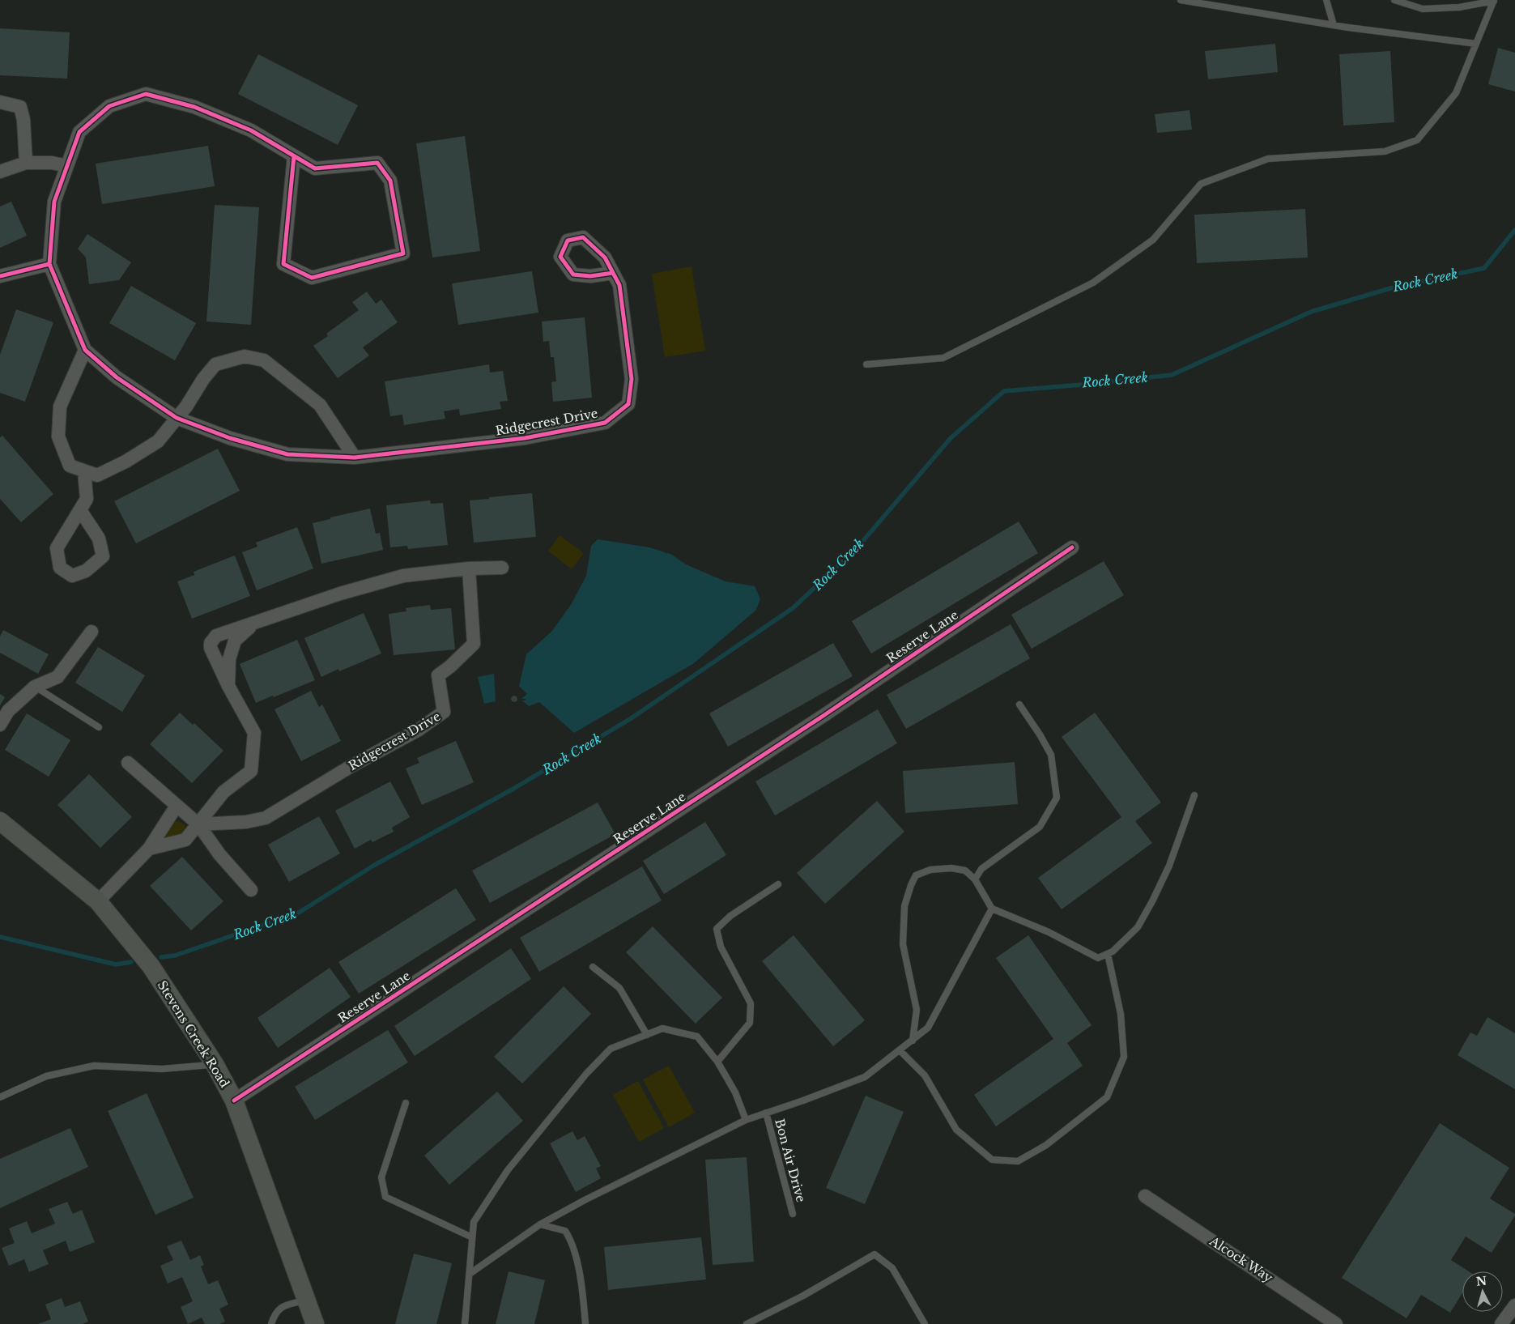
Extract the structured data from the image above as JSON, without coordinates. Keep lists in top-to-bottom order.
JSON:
{
  "streets": {
    "street": [
      "Ridgecrest Drive",
      "Reserve Lane",
      "Stevens Creek Road",
      "Alcock Way"
    ],
    "lane": ["Bon Air Drive"]
  },
  "crossings": [
    ["Reserve Lane", "Stevens Creek Road"]
  ],
  "water": ["Rock Creek"],
  "north": "top"
}
